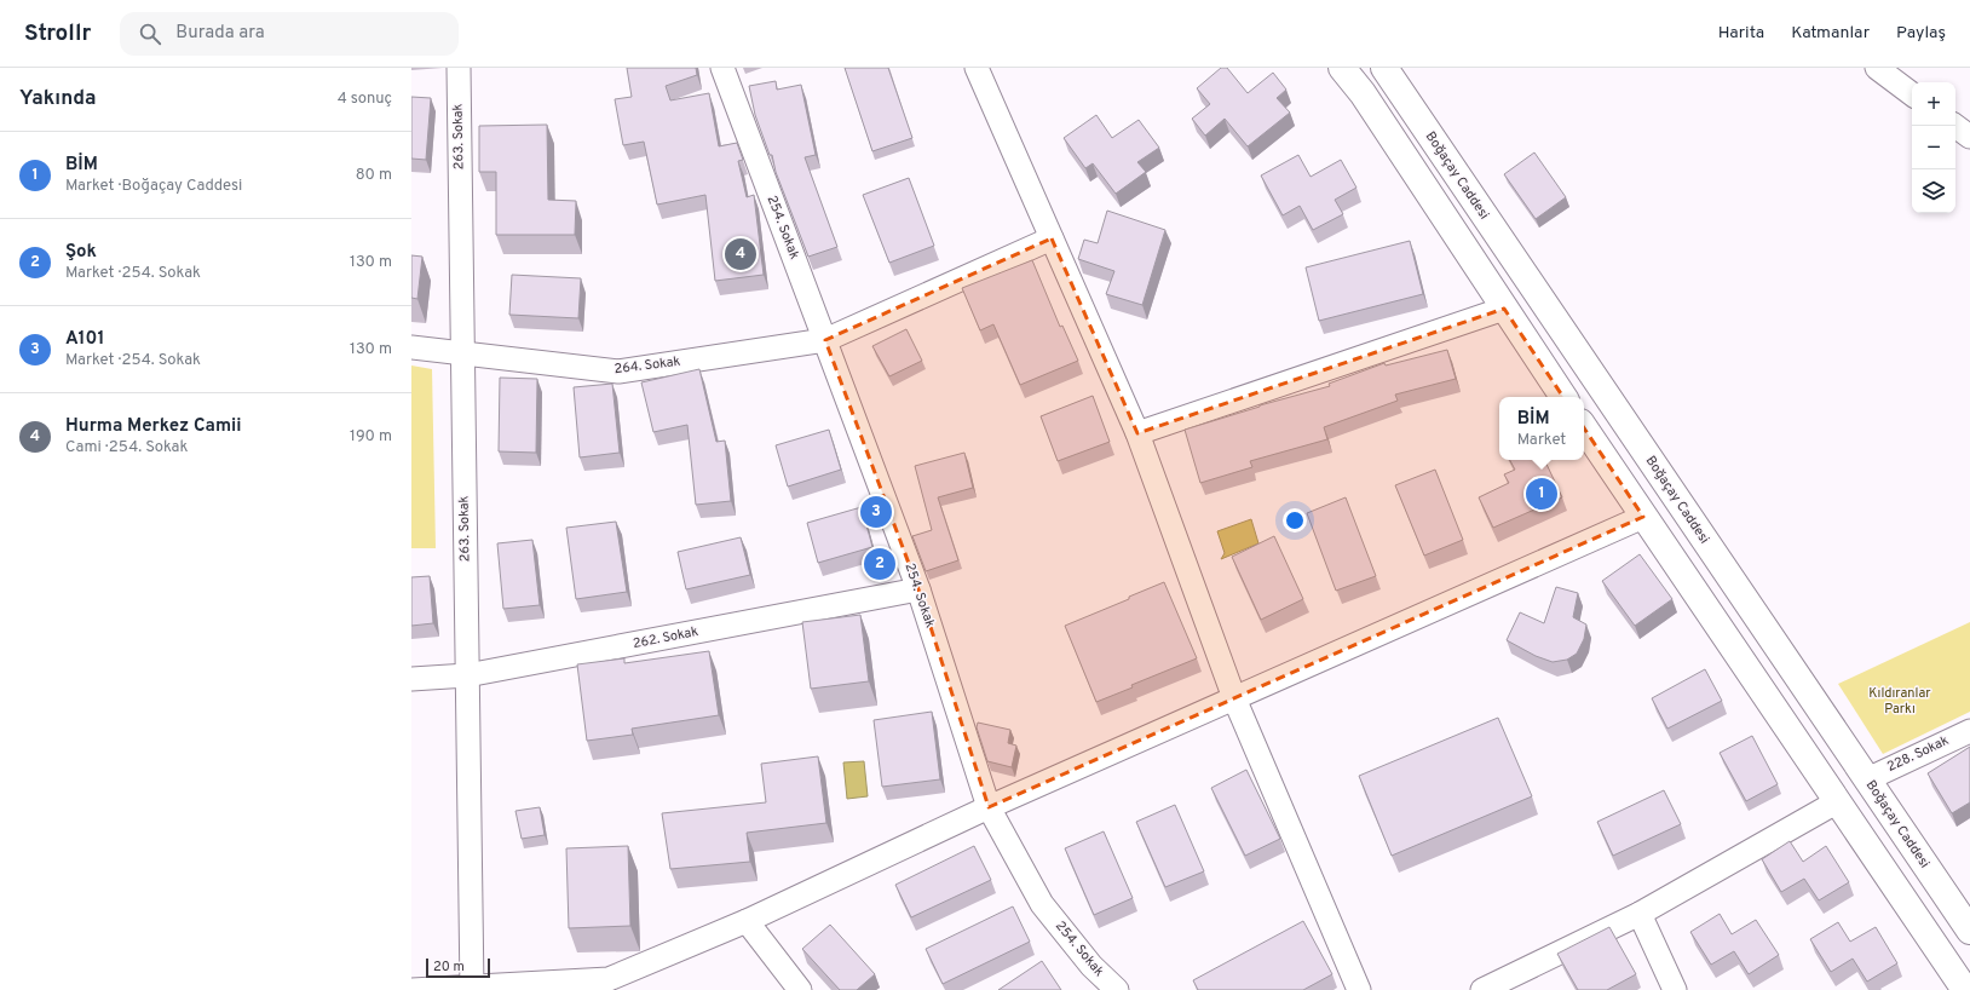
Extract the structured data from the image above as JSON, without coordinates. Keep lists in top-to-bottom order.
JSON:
{
  "streets": {
    "main road": ["Boğaçay Caddesi"],
    "street": [
      "263. Sokak",
      "254. Sokak",
      "264. Sokak",
      "262. Sokak",
      "228. Sokak"
    ]
  },
  "crossings": [
    ["263. Sokak", "264. Sokak"],
    ["263. Sokak", "262. Sokak"],
    ["Boğaçay Caddesi", "228. Sokak"],
    ["254. Sokak", "264. Sokak"],
    ["254. Sokak", "262. Sokak"]
  ],
  "parks": ["Kıldıranlar Parkı"],
  "scale_bar": "20 m",
  "page": {
    "header": "Strollr",
    "search": "Burada ara",
    "nav": ["Harita", "Katmanlar", "Paylaş"],
    "heading": ["Yakında", "4 sonuç"],
    "map_buttons": ["+", "−"],
    "list": [
      {
        "mark": "1",
        "name": "BİM",
        "note": "Market · Boğaçay Caddesi",
        "value": "80 m"
      },
      {
        "mark": "2",
        "name": "Şok",
        "note": "Market · 254. Sokak",
        "value": "130 m"
      },
      {
        "mark": "3",
        "name": "A101",
        "note": "Market · 254. Sokak",
        "value": "130 m"
      },
      {
        "mark": "4",
        "name": "Hurma Merkez Camii",
        "note": "Cami · 254. Sokak",
        "value": "190 m"
      }
    ],
    "pins": [
      "4",
      "1",
      "3",
      "2"
    ],
    "popup": ["BİM", "Market"],
    "scale": "20 m"
  }
}
